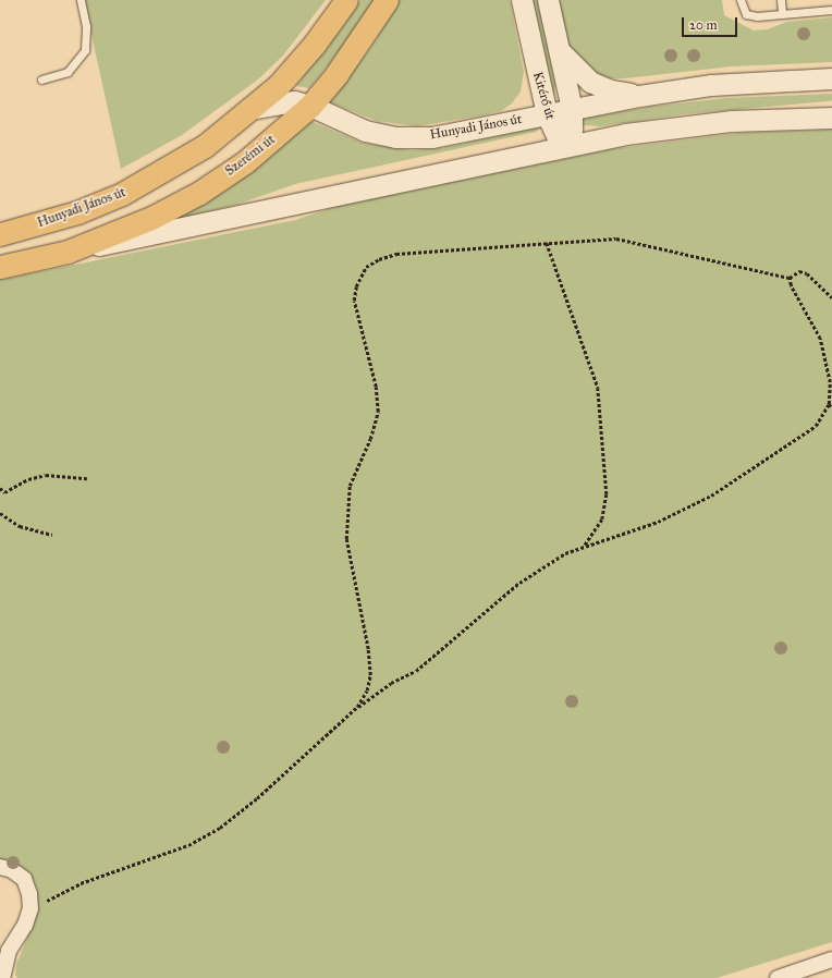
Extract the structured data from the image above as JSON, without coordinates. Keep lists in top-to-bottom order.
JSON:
{
  "streets": {
    "main road": ["Kitérő út", "Hunyadi János út", "Szerémi út"]
  },
  "crossings": [
    ["Kitérő út", "Hunyadi János út"],
    ["Hunyadi János út", "Szerémi út"]
  ],
  "scale_bar": "20 m"
}
